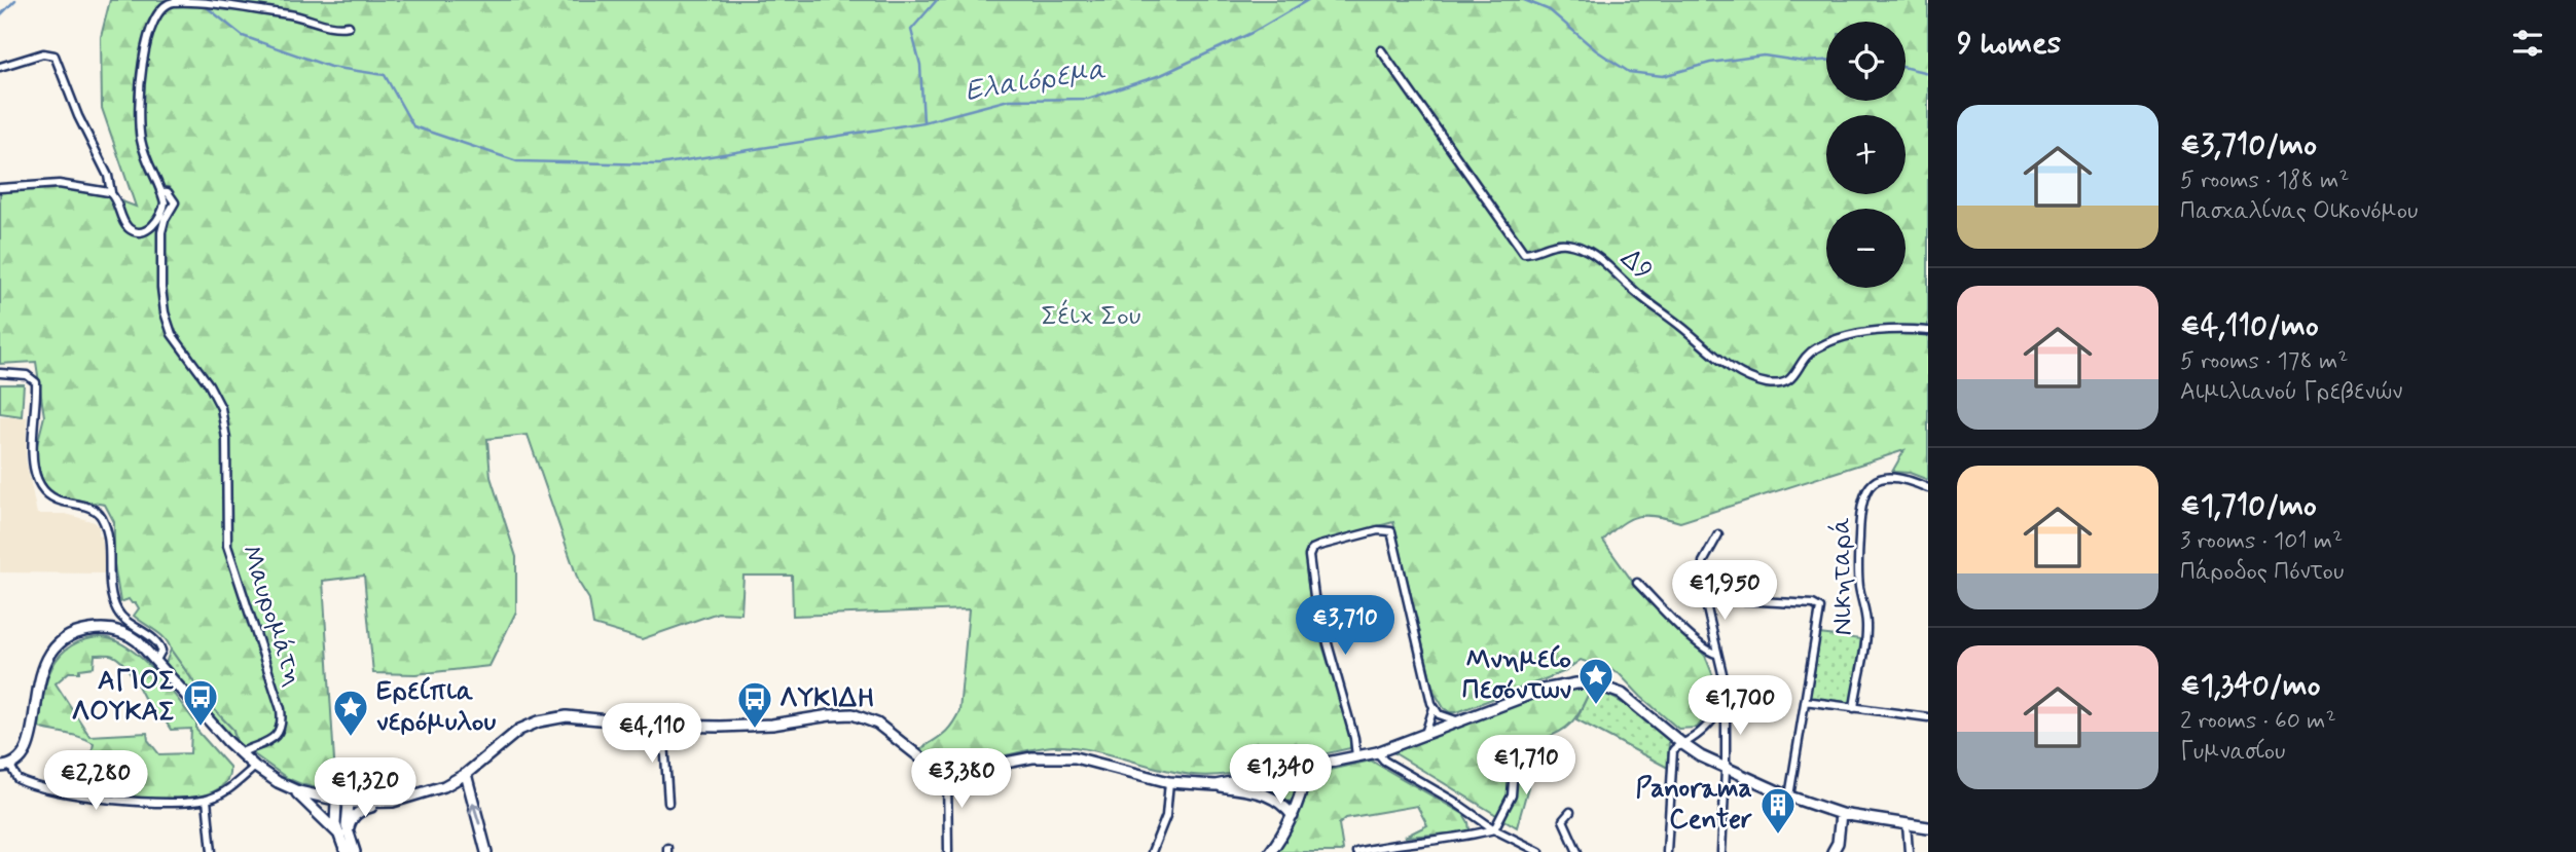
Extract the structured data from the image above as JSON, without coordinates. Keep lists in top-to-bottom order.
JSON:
{
  "streets": {
    "street": ["Δ9", "Νικηταρά", "Μαυρομάτη"]
  },
  "water": ["Ελαιόρεμα"],
  "parks": ["Σέιχ Σου"],
  "places": {
    "place": ["Μνημείο Πεσόντων", "Ερείπια νερόμυλου"],
    "bus stop": ["ΑΓΙΟΣ ΛΟΥΚΑΣ", "ΛΥΚΙΔΗ"],
    "building": ["Panorama Center"]
  },
  "page": {
    "heading": "9 homes",
    "map_buttons": ["+", "−"],
    "list": [
      {
        "name": "€3,710/mo",
        "note": "5 rooms · 188 m² · Πασχαλίνας Οικονόμου"
      },
      {
        "name": "€4,110/mo",
        "note": "5 rooms · 178 m² · Αιμιλιανού Γρεβενών"
      },
      {
        "name": "€1,710/mo",
        "note": "3 rooms · 101 m² · Πάροδος Πόντου"
      },
      {
        "name": "€1,340/mo",
        "note": "2 rooms · 60 m² · Γυμνασίου"
      }
    ],
    "price": [
      "€1,950",
      "€3,710",
      "€1,700",
      "€4,110",
      "€1,710",
      "€1,340",
      "€3,380",
      "€2,280",
      "€1,320"
    ]
  }
}
